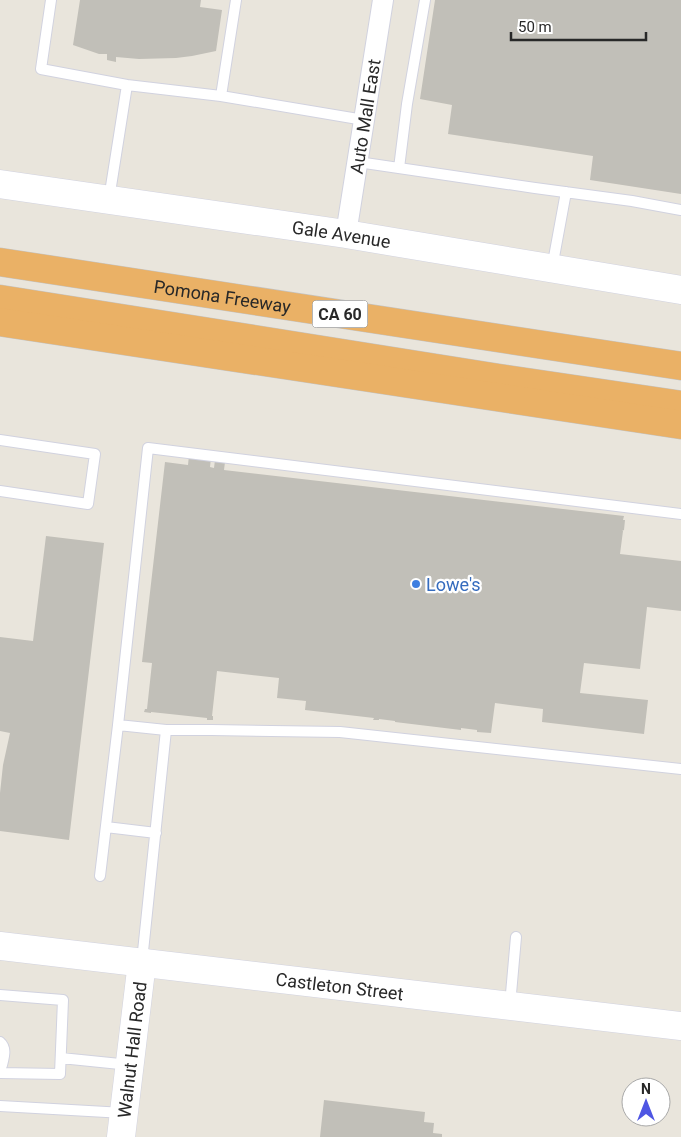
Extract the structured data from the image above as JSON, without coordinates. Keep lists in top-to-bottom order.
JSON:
{
  "streets": {
    "highway": ["Pomona Freeway", "CA 60"],
    "street": [
      "Auto Mall East",
      "Gale Avenue",
      "Castleton Street",
      "Walnut Hall Road"
    ]
  },
  "crossings": [
    ["Auto Mall East", "Gale Avenue"],
    ["Castleton Street", "Walnut Hall Road"]
  ],
  "places": ["Lowe's"],
  "scale_bar": "50 m",
  "north": "top"
}
